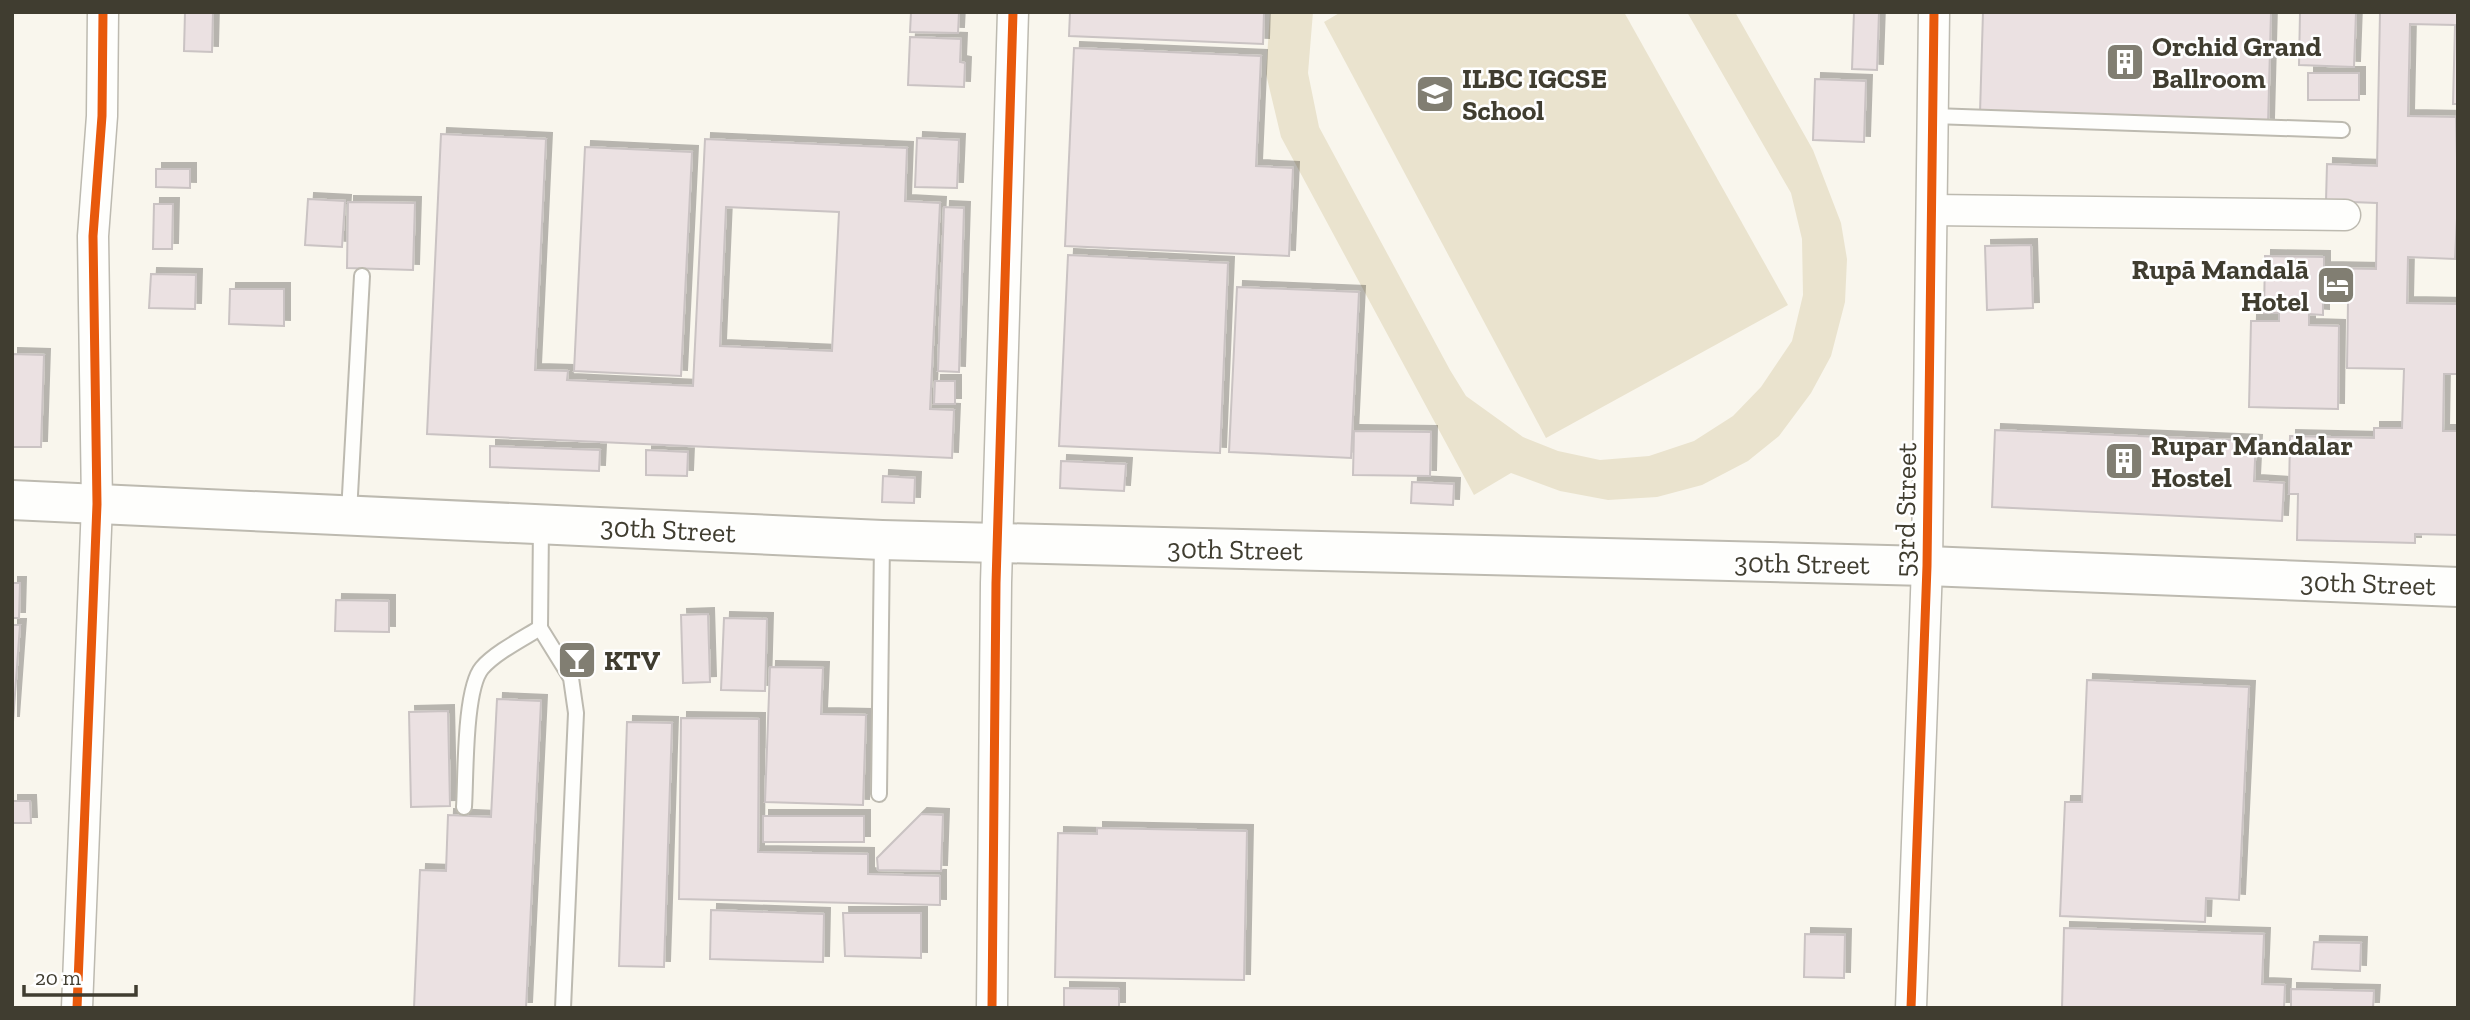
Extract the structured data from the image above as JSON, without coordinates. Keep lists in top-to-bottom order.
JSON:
{
  "streets": {
    "main road": ["30th Street"],
    "street": ["53rd Street"]
  },
  "crossings": [
    ["53rd Street", "30th Street"]
  ],
  "places": {
    "building": ["Orchid Grand Ballroom", "Rupar Mandalar Hostel"],
    "school or university": ["ILBC IGCSE School"],
    "hotel": ["Rupā Mandalā Hotel"],
    "bar": ["KTV"]
  },
  "scale_bar": "20 m"
}
